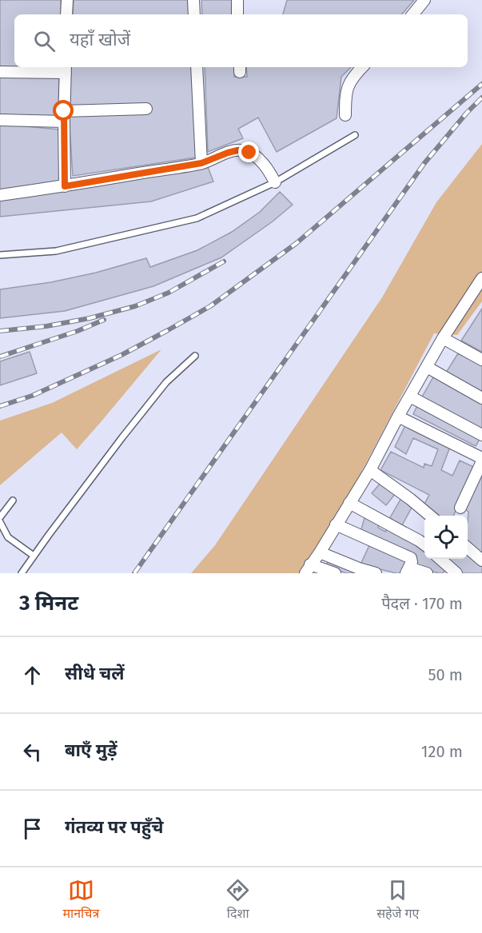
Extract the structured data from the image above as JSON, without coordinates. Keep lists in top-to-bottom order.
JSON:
{
  "page": {
    "search": "यहाँ खोजें",
    "heading": ["3 मिनट", "पैदल · 170 m"],
    "list": [
      ["सीधे चलें", "50 m"],
      ["बाएँ मुड़ें", "120 m"],
      "गंतव्य पर पहुँचे"
    ],
    "nav": ["मानचित्र", "दिशा", "सहेजे गए"]
  }
}
